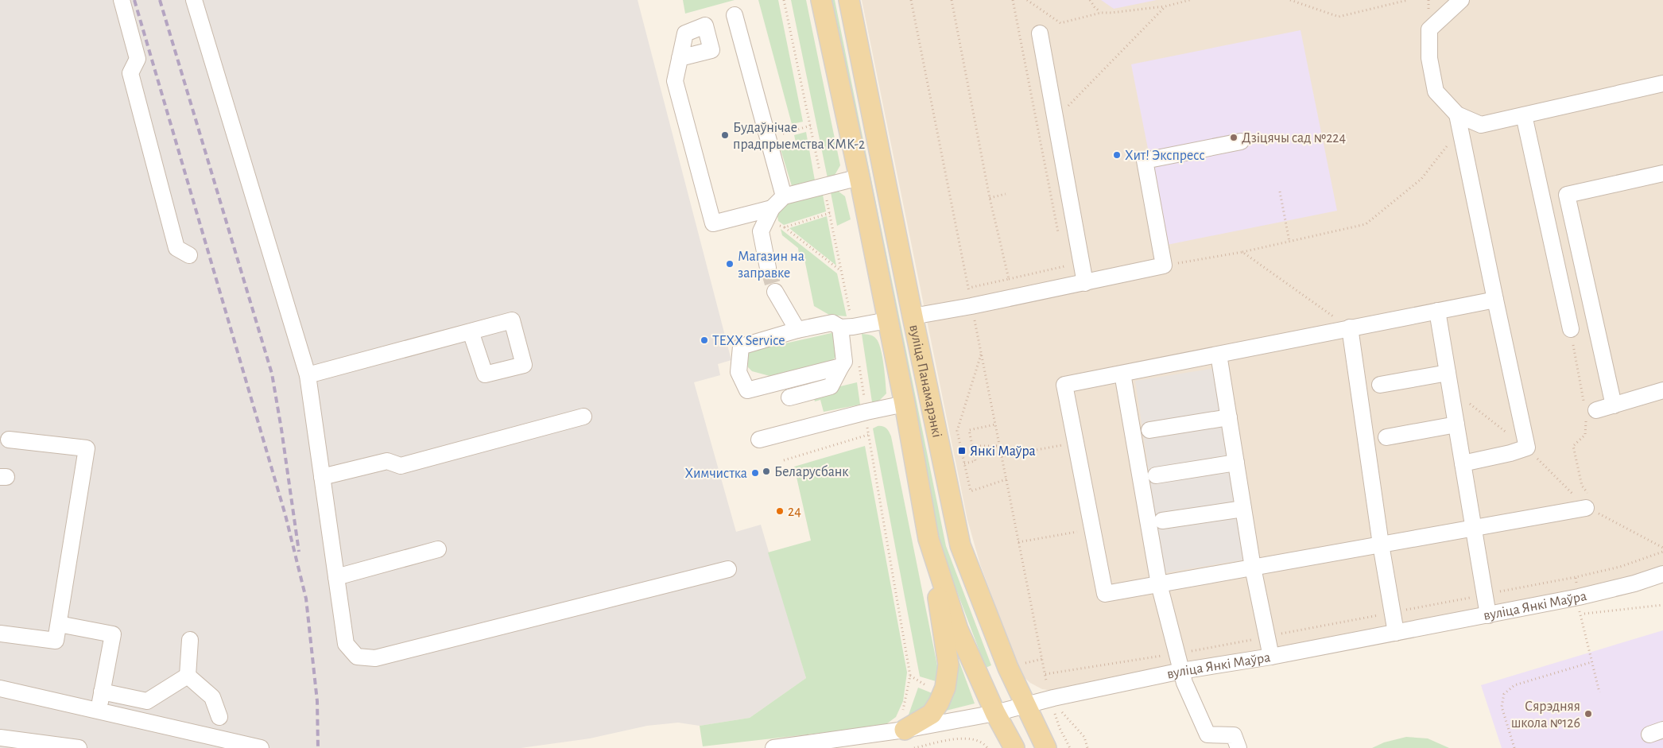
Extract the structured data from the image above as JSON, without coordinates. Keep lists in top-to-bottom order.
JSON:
{
  "streets": {
    "main road": ["вуліца Панамарэнкі"],
    "street": ["вуліца Янкі Маўра"]
  },
  "crossings": [
    ["вуліца Панамарэнкі", "вуліца Янкі Маўра"]
  ],
  "places": {
    "other": [
      "Будаўнічае прадпрыемства КМК-2",
      "Дзіцячы сад №224",
      "Хит! Экспресс",
      "Магазин на заправке",
      "TEXX Service",
      "Беларусбанк",
      "Химчистка",
      "24",
      "Сярэдняя школа №126"
    ],
    "transit": ["Янкі Маўра"]
  }
}
